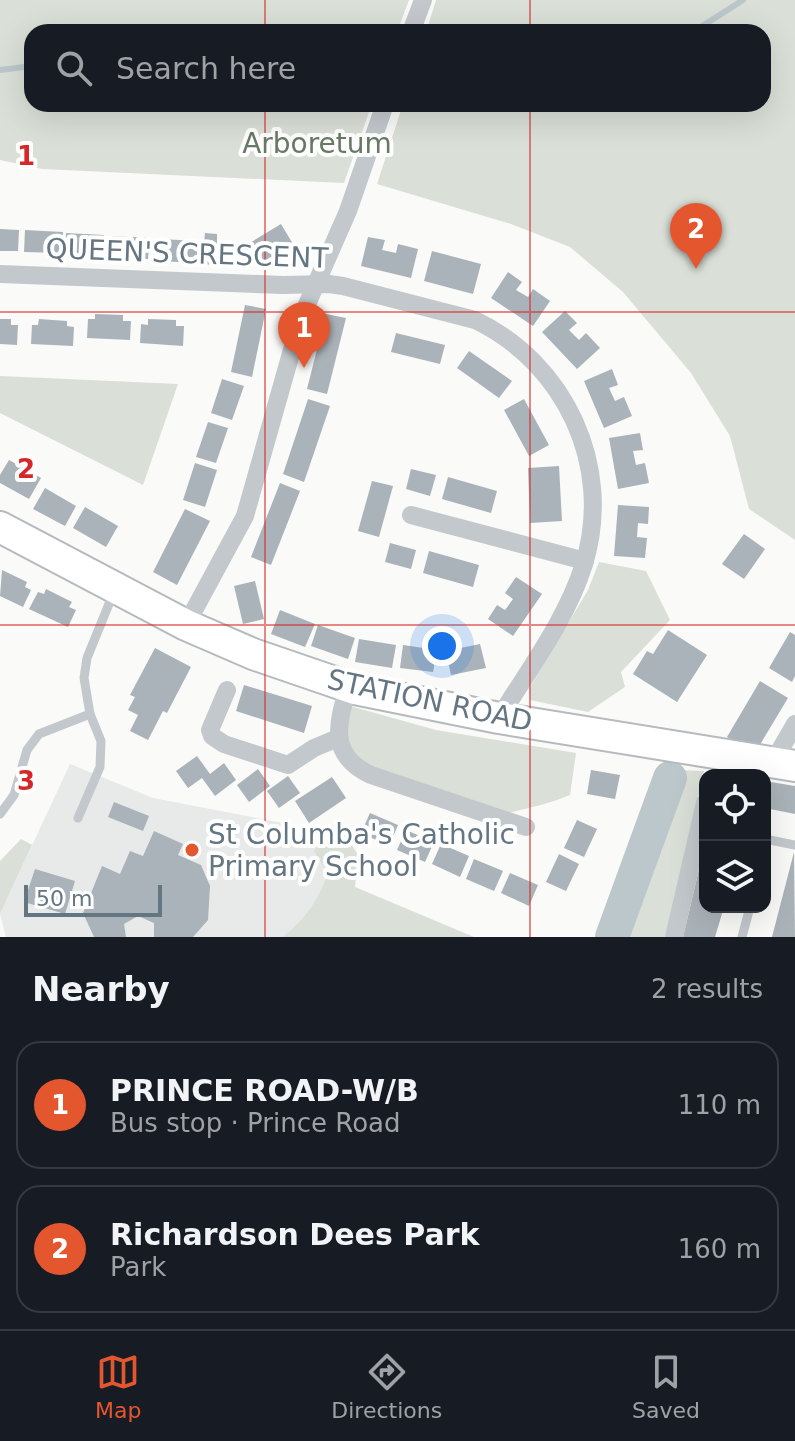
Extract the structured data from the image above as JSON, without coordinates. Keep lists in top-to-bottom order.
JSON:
{
  "streets": {
    "main road": ["STATION ROAD"],
    "street": ["QUEEN'S CRESCENT"]
  },
  "crossings": [
    ["QUEEN'S CRESCENT", "STATION ROAD"]
  ],
  "parks": ["Arboretum"],
  "places": ["St Columba's Catholic Primary School"],
  "scale_bar": "50 m",
  "page": {
    "search": "Search here",
    "pins": ["2", "1"],
    "scale": "50 m",
    "heading": ["Nearby", "2 results"],
    "list": [
      {
        "mark": "1",
        "name": "PRINCE ROAD-W/B",
        "note": "Bus stop · Prince Road",
        "value": "110 m"
      },
      {
        "mark": "2",
        "name": "Richardson Dees Park",
        "note": "Park",
        "value": "160 m"
      }
    ],
    "nav": ["Map", "Directions", "Saved"]
  },
  "grid": {
    "rows": ["1", "2", "3"]
  }
}
